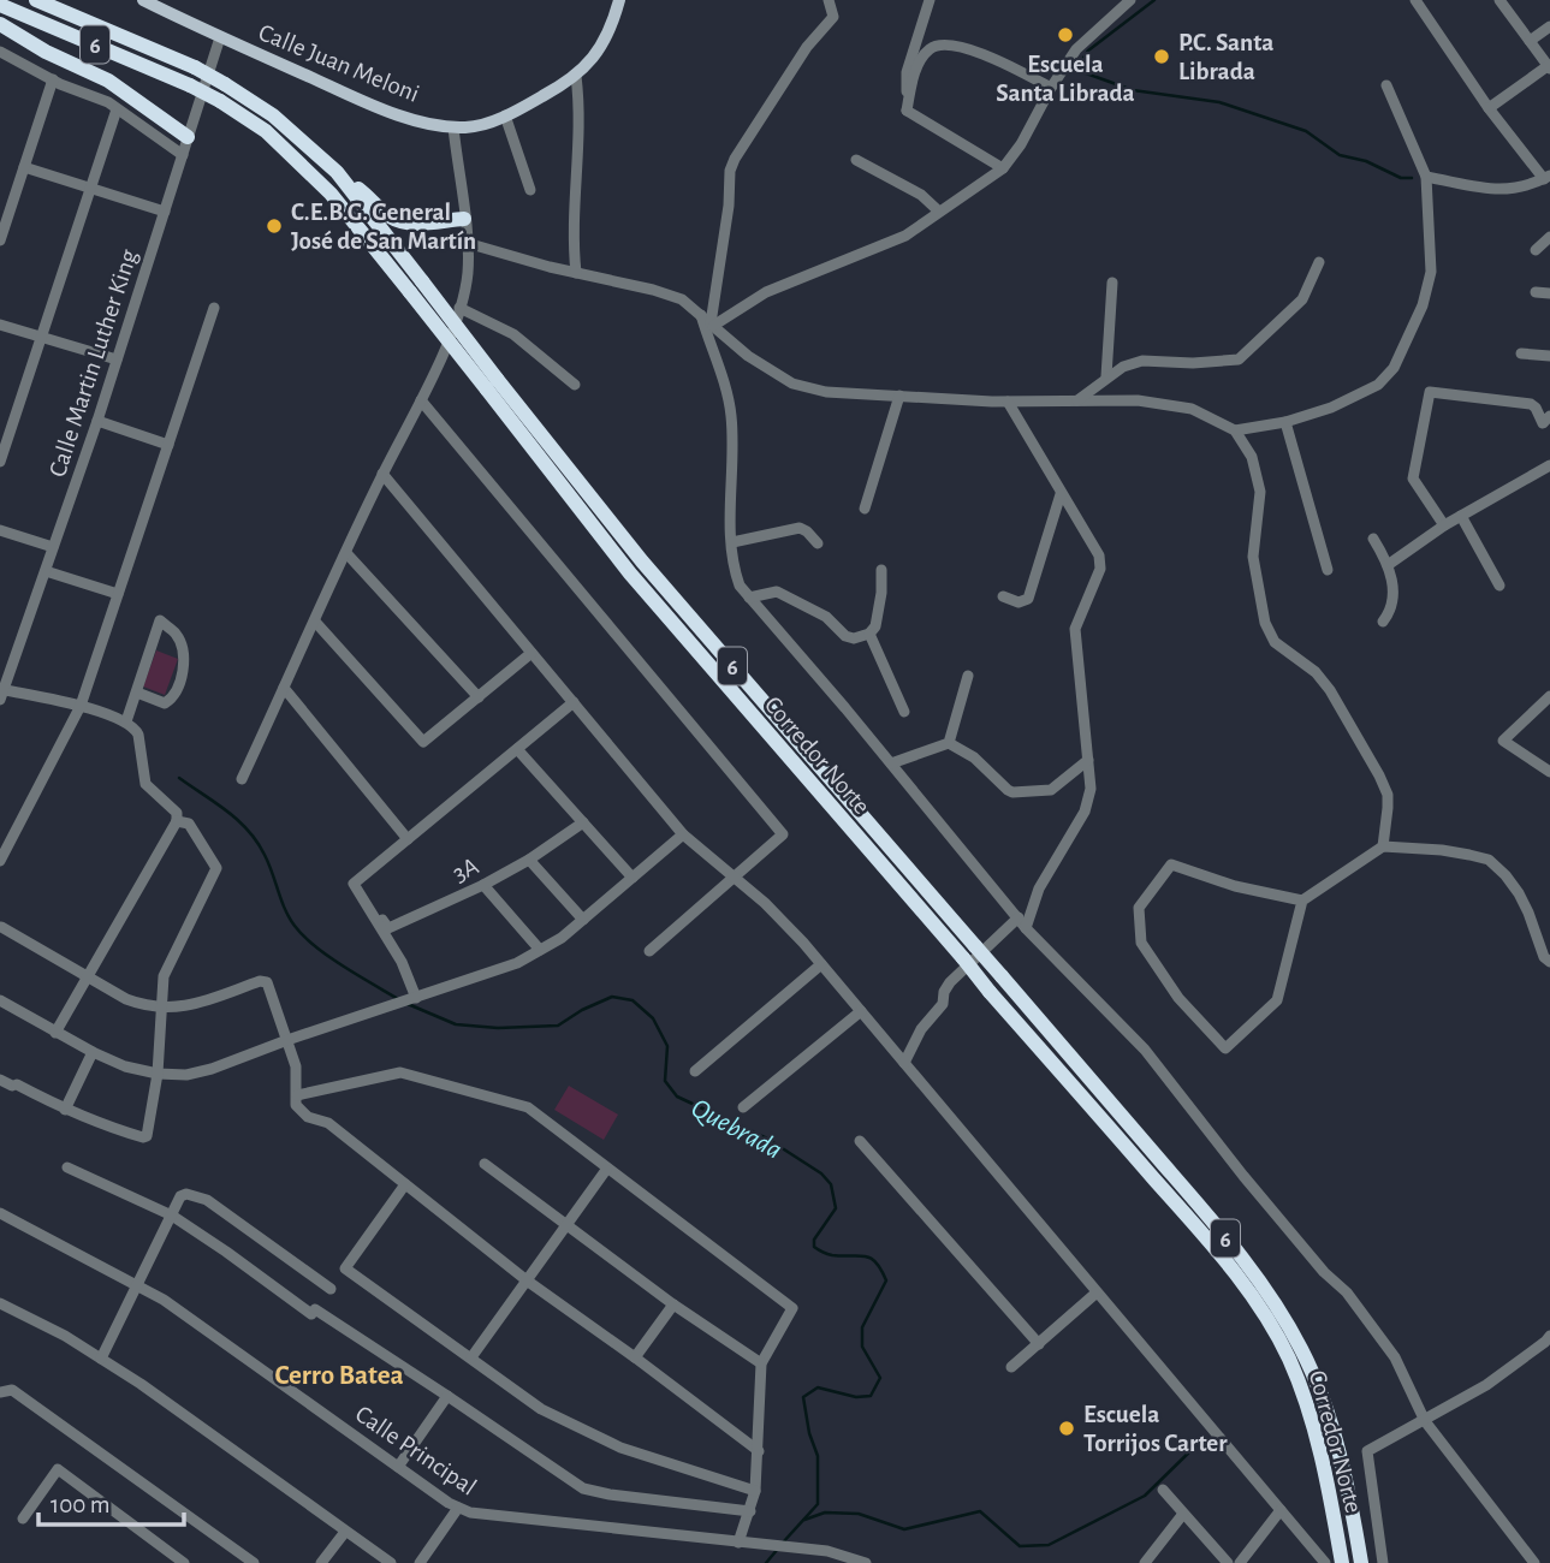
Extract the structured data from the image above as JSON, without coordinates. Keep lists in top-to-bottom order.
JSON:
{
  "streets": {
    "highway": ["6", "Corredor Norte"],
    "main road": ["Calle Juan Meloni"],
    "street": ["Calle Martin Luther King", "3A", "Calle Principal"]
  },
  "crossings": [
    ["Calle Juan Meloni", "Calle Martin Luther King"]
  ],
  "districts": ["Cerro Batea"],
  "water": ["Quebrada"],
  "places": [
    "Escuela Santa Librada",
    "P.C. Santa Librada",
    "C.E.B.G. General José de San Martín",
    "Escuela Torrijos Carter"
  ],
  "scale_bar": "100 m"
}
